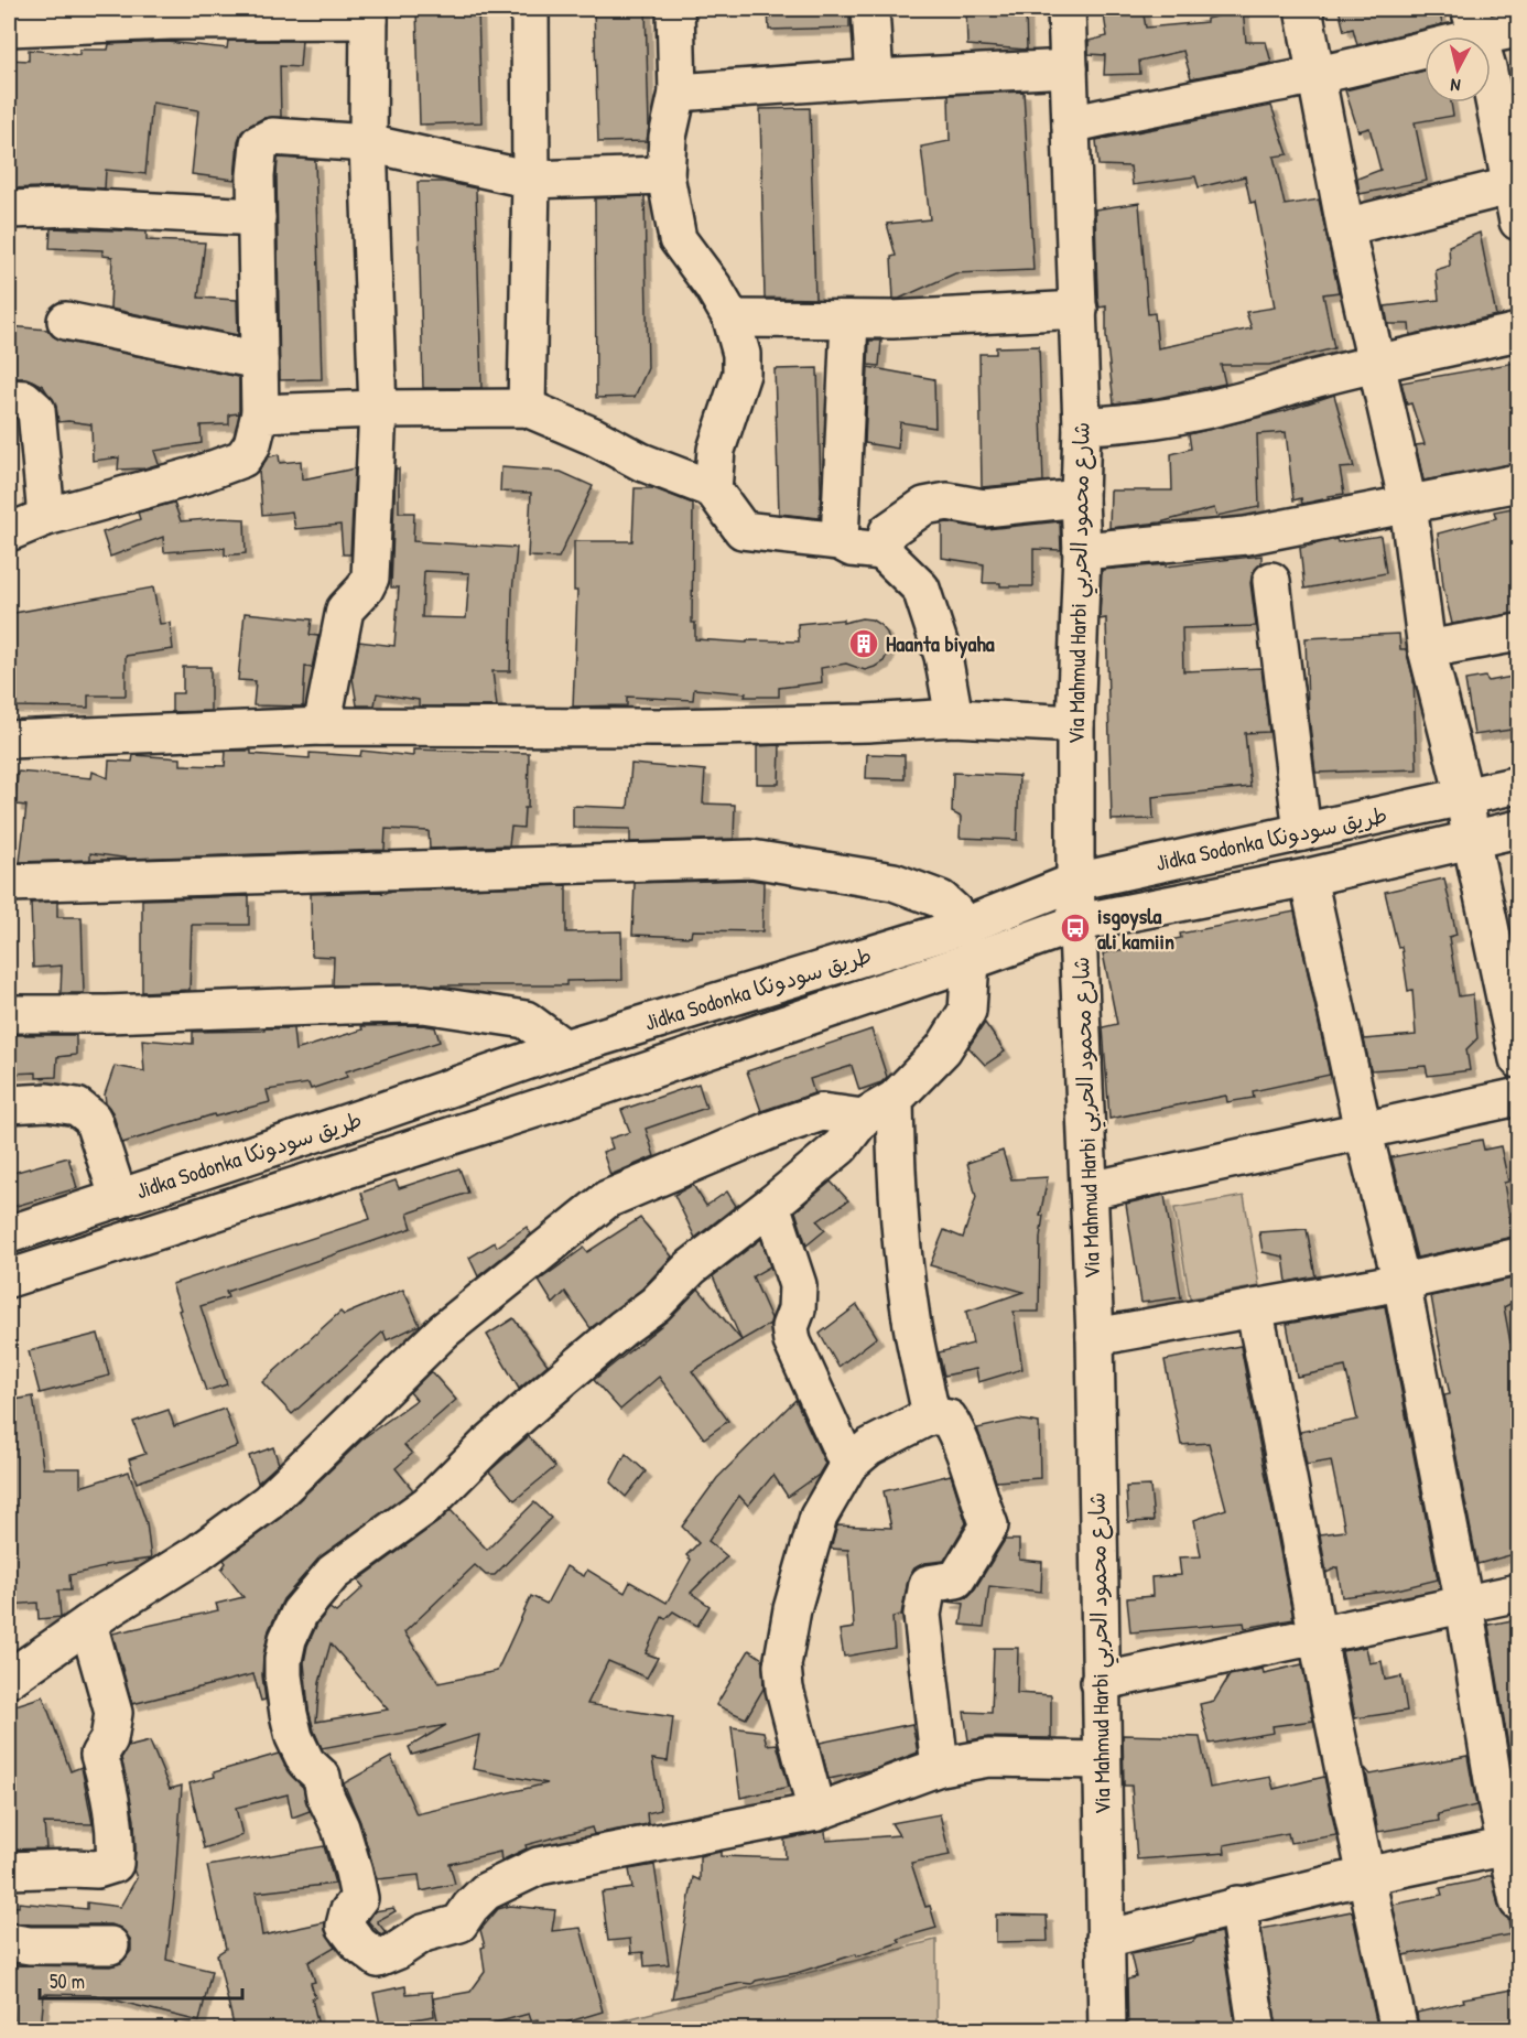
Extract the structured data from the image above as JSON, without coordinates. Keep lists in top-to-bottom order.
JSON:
{
  "streets": {
    "street": ["Via Mahmud Harbi شارع محمود الحربي", "Jidka Sodonka طريق سودونكا"]
  },
  "crossings": [
    ["Via Mahmud Harbi شارع محمود الحربي", "Jidka Sodonka طريق سودونكا"]
  ],
  "places": {
    "building": ["Haanta biyaha"],
    "bus stop": ["isgoysla ali kamiin"]
  },
  "scale_bar": "50 m",
  "north": "bottom"
}
